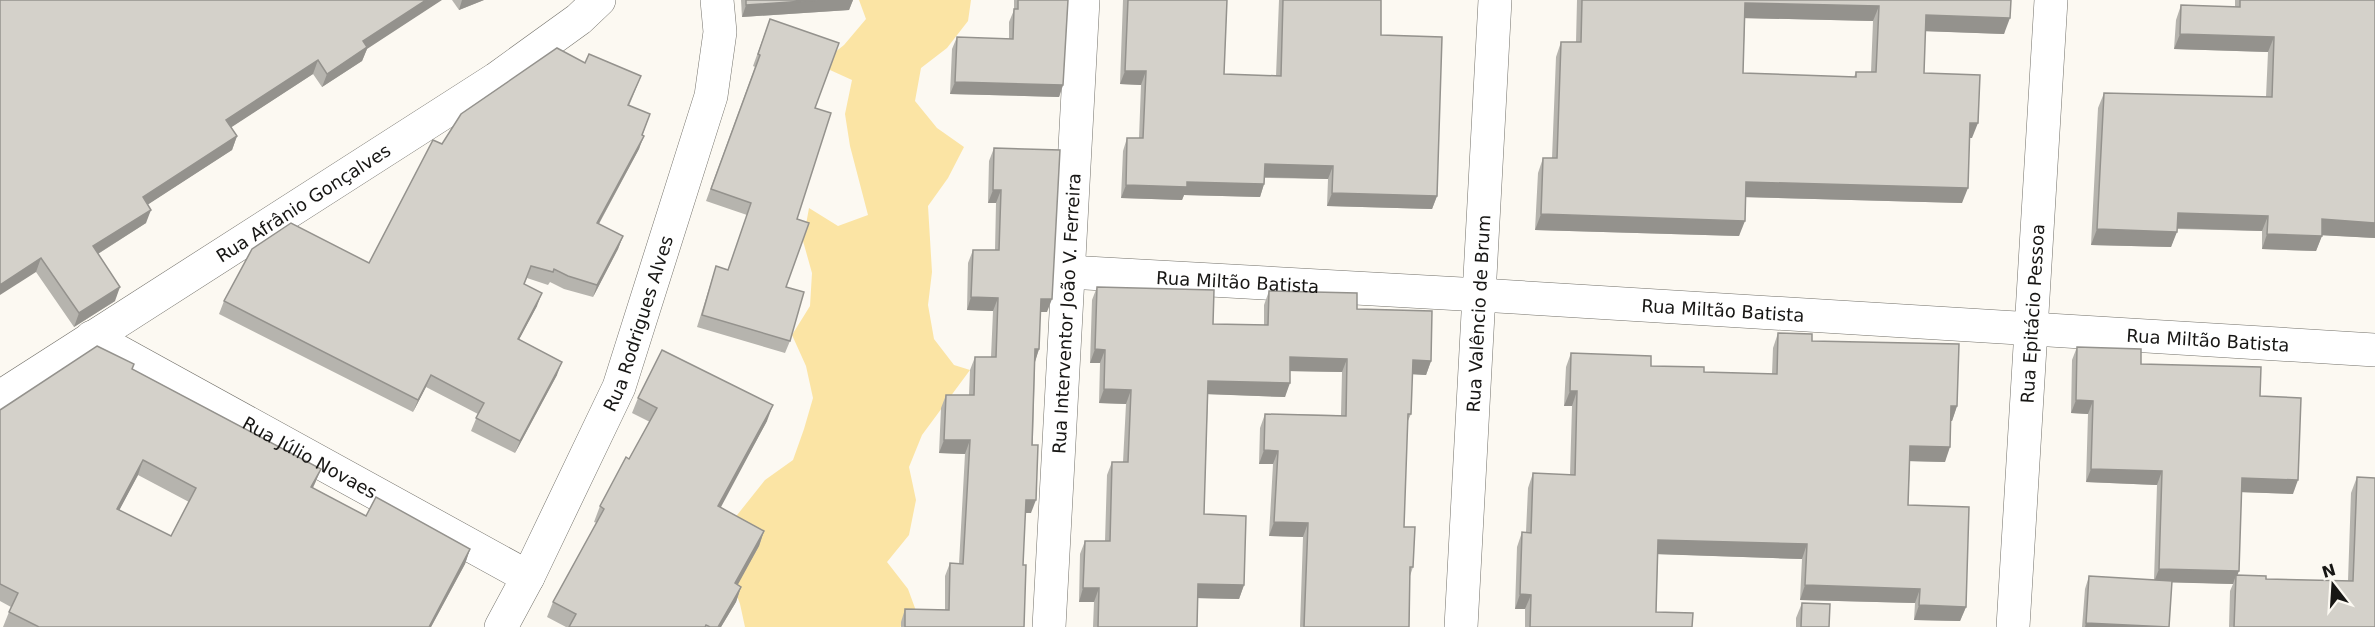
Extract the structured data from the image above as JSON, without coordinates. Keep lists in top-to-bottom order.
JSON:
{
  "streets": {
    "street": [
      "Rua Afrânio Gonçalves",
      "Rua Miltão Batista",
      "Rua Interventor João V. Ferreira",
      "Rua Valêncio de Brum",
      "Rua Epitácio Pessoa",
      "Rua Rodrigues Alves",
      "Rua Júlio Novaes"
    ]
  },
  "crossings": [
    ["Rua Afrânio Gonçalves", "Rua Júlio Novaes"],
    ["Rua Miltão Batista", "Rua Interventor João V. Ferreira"],
    ["Rua Miltão Batista", "Rua Valêncio de Brum"],
    ["Rua Miltão Batista", "Rua Epitácio Pessoa"],
    ["Rua Rodrigues Alves", "Rua Júlio Novaes"]
  ],
  "north": "top"
}
